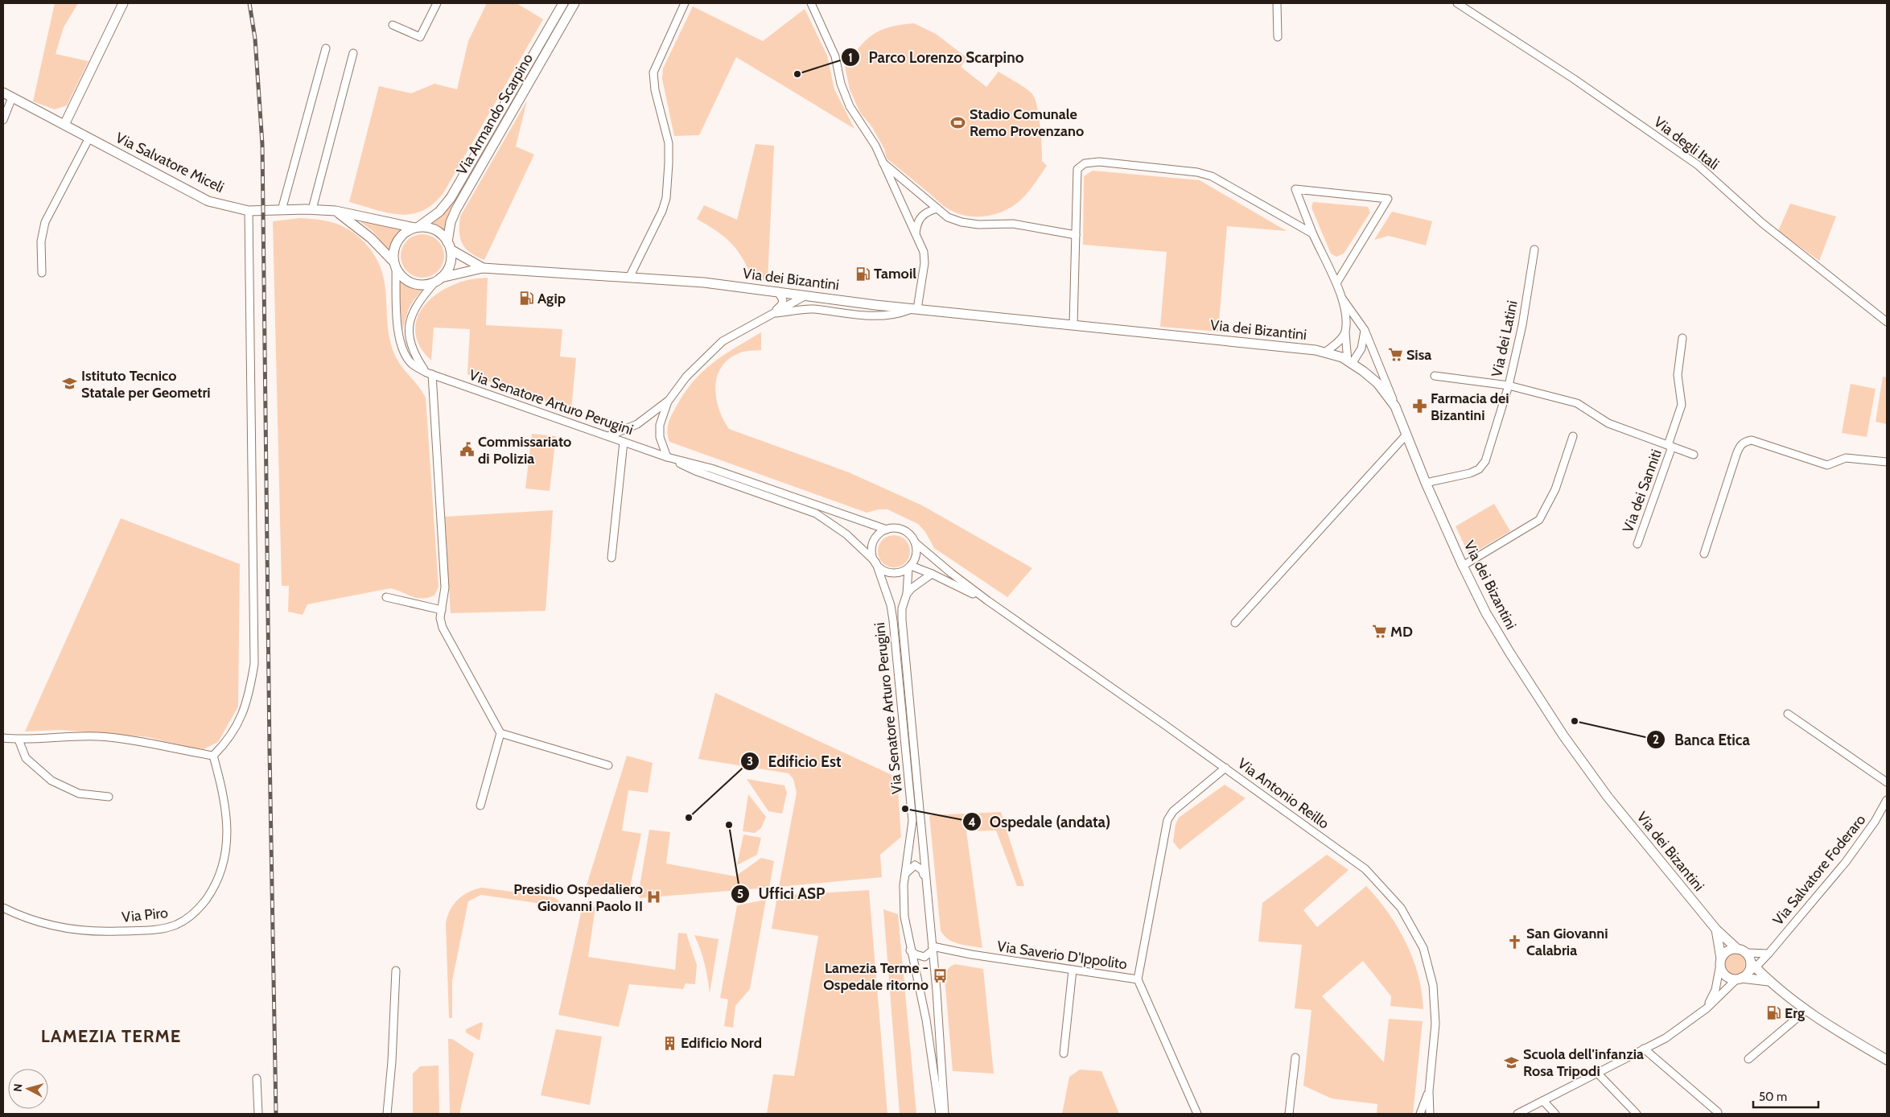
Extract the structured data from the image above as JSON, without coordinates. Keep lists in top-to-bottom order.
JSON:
{
  "streets": {
    "street": [
      "Via Armando Scarpino",
      "Via degli Itali",
      "Via Salvatore Miceli",
      "Via dei Bizantini",
      "Via dei Latini",
      "Via Senatore Arturo Perugini",
      "Via dei Sanniti",
      "Via Antonio Reillo",
      "Via Salvatore Foderaro",
      "Via Piro",
      "Via Saverio D'Ippolito"
    ]
  },
  "crossings": [
    ["Via Armando Scarpino", "Via Salvatore Miceli"],
    ["Via Armando Scarpino", "Via dei Bizantini"],
    ["Via Armando Scarpino", "Via Senatore Arturo Perugini"],
    ["Via Salvatore Miceli", "Via dei Bizantini"],
    ["Via Salvatore Miceli", "Via Senatore Arturo Perugini"],
    ["Via dei Bizantini", "Via dei Latini"],
    ["Via dei Bizantini", "Via Senatore Arturo Perugini"],
    ["Via dei Bizantini", "Via Salvatore Foderaro"],
    ["Via dei Latini", "Via dei Sanniti"],
    ["Via Senatore Arturo Perugini", "Via Antonio Reillo"],
    ["Via Senatore Arturo Perugini", "Via Saverio D'Ippolito"]
  ],
  "districts": ["LAMEZIA TERME"],
  "places": {
    "other": [
      "Parco Lorenzo Scarpino",
      "Banca Etica",
      "Ospedale (andata)",
      "Edificio Est",
      "Uffici ASP"
    ],
    "sports": ["Stadio Comunale Remo Provenzano"],
    "fuel station": ["Tamoil", "Agip", "Erg"],
    "supermarket": ["Sisa", "MD"],
    "school or university": ["Istituto Tecnico Statale per Geometri", "Scuola dell'infanzia Rosa Tripodi"],
    "pharmacy": ["Farmacia dei Bizantini"],
    "public building": ["Commissariato di Polizia"],
    "hospital": ["Presidio Ospedaliero Giovanni Paolo II"],
    "church": ["San Giovanni Calabria"],
    "bus stop": ["Lamezia Terme - Ospedale ritorno"],
    "building": ["Edificio Nord"]
  },
  "scale_bar": "50 m",
  "north": "left"
}
